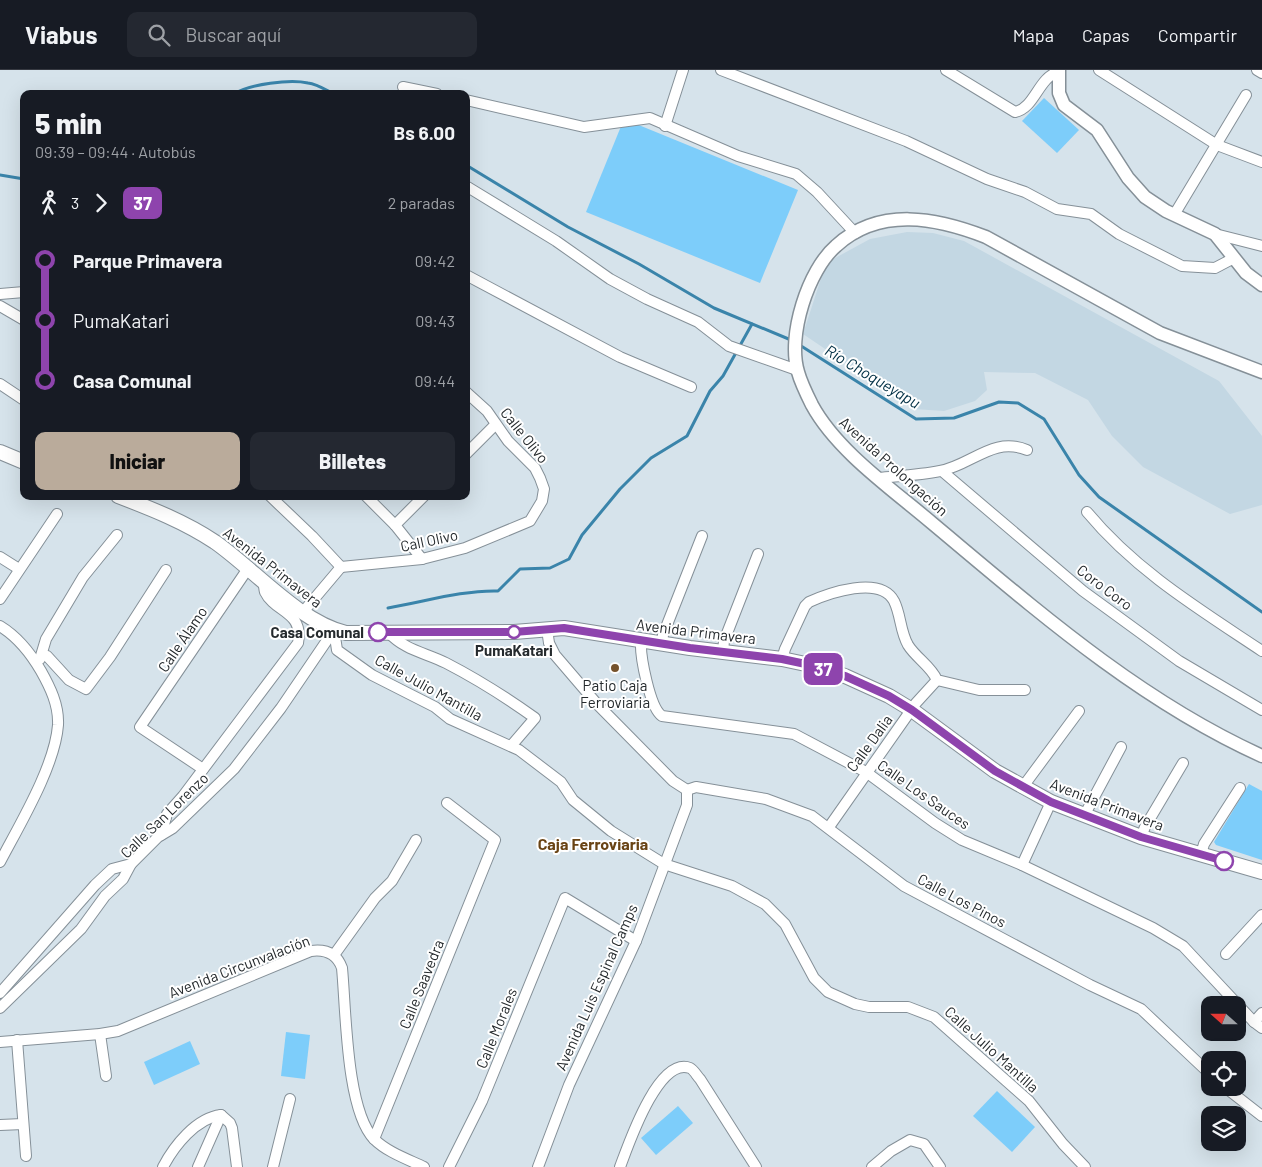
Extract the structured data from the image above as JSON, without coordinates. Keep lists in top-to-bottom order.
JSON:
{
  "streets": {
    "main road": ["Avenida Primavera"],
    "street": [
      "Calle Olivo",
      "Avenida Prolongación",
      "Call Olivo",
      "Coro Coro",
      "Calle Álamo",
      "Calle Julio Mantilla",
      "Calle Dalia",
      "Calle Los Sauces",
      "Calle San Lorenzo",
      "Calle Los Pinos",
      "Avenida Circunvalación",
      "Calle Saavedra",
      "Avenida Luis Espinal Camps",
      "Calle Morales"
    ]
  },
  "crossings": [
    ["Calle Olivo", "Call Olivo"],
    ["Avenida Primavera", "Calle Álamo"],
    ["Avenida Primavera", "Calle Julio Mantilla"],
    ["Avenida Primavera", "Calle Dalia"],
    ["Avenida Primavera", "Calle Los Sauces"],
    ["Avenida Primavera", "Calle San Lorenzo"],
    ["Calle Julio Mantilla", "Calle San Lorenzo"],
    ["Calle Julio Mantilla", "Avenida Luis Espinal Camps"],
    ["Calle Dalia", "Calle Los Sauces"],
    ["Calle Dalia", "Calle Los Pinos"],
    ["Calle Los Pinos", "Avenida Luis Espinal Camps"],
    ["Avenida Luis Espinal Camps", "Calle Morales"]
  ],
  "districts": ["Caja Ferroviaria"],
  "water": ["Río Choqueyapu"],
  "places": ["Casa Comunal", "PumaKatari", "Patio Caja Ferroviaria"],
  "lines": ["bus line 37"],
  "north": "left",
  "page": {
    "header": "Viabus",
    "search": "Buscar aquí",
    "nav": ["Mapa", "Capas", "Compartir"],
    "on_map": "37",
    "heading": ["5 min", "09:39 – 09:44 · Autobús", "Bs 6.00"],
    "legs": ["3", "37", "2 paradas"],
    "list": [
      {
        "name": "Parque Primavera",
        "value": "09:42"
      },
      {
        "name": "PumaKatari",
        "value": "09:43"
      },
      {
        "name": "Casa Comunal",
        "value": "09:44"
      }
    ],
    "buttons": ["Iniciar", "Billetes"]
  }
}
